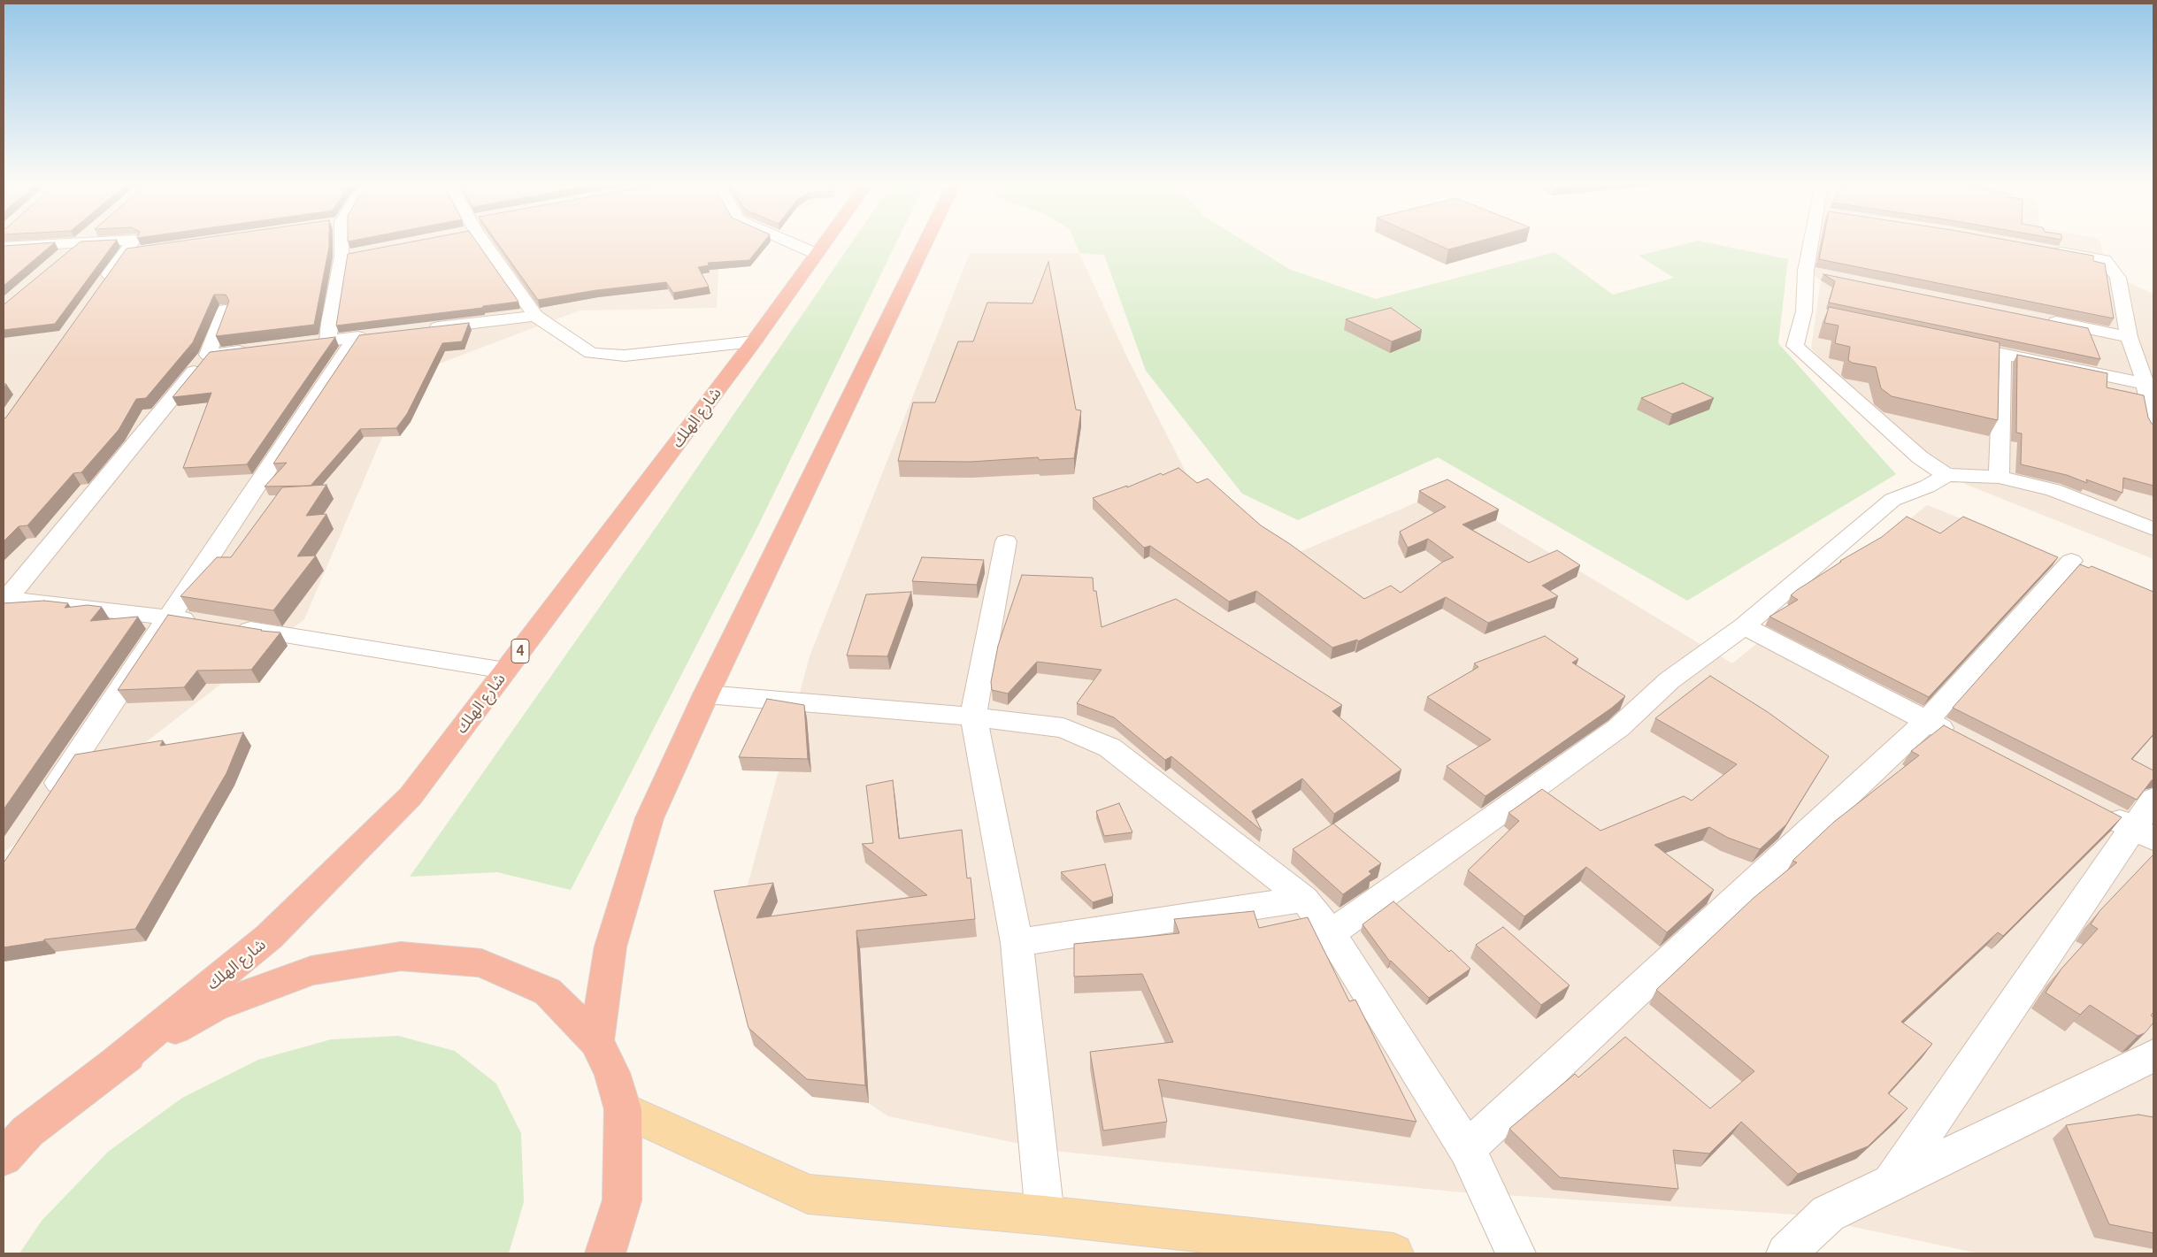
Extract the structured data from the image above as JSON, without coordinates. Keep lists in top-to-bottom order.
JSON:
{
  "streets": {
    "highway": ["شارع الهلك", "4"]
  }
}
